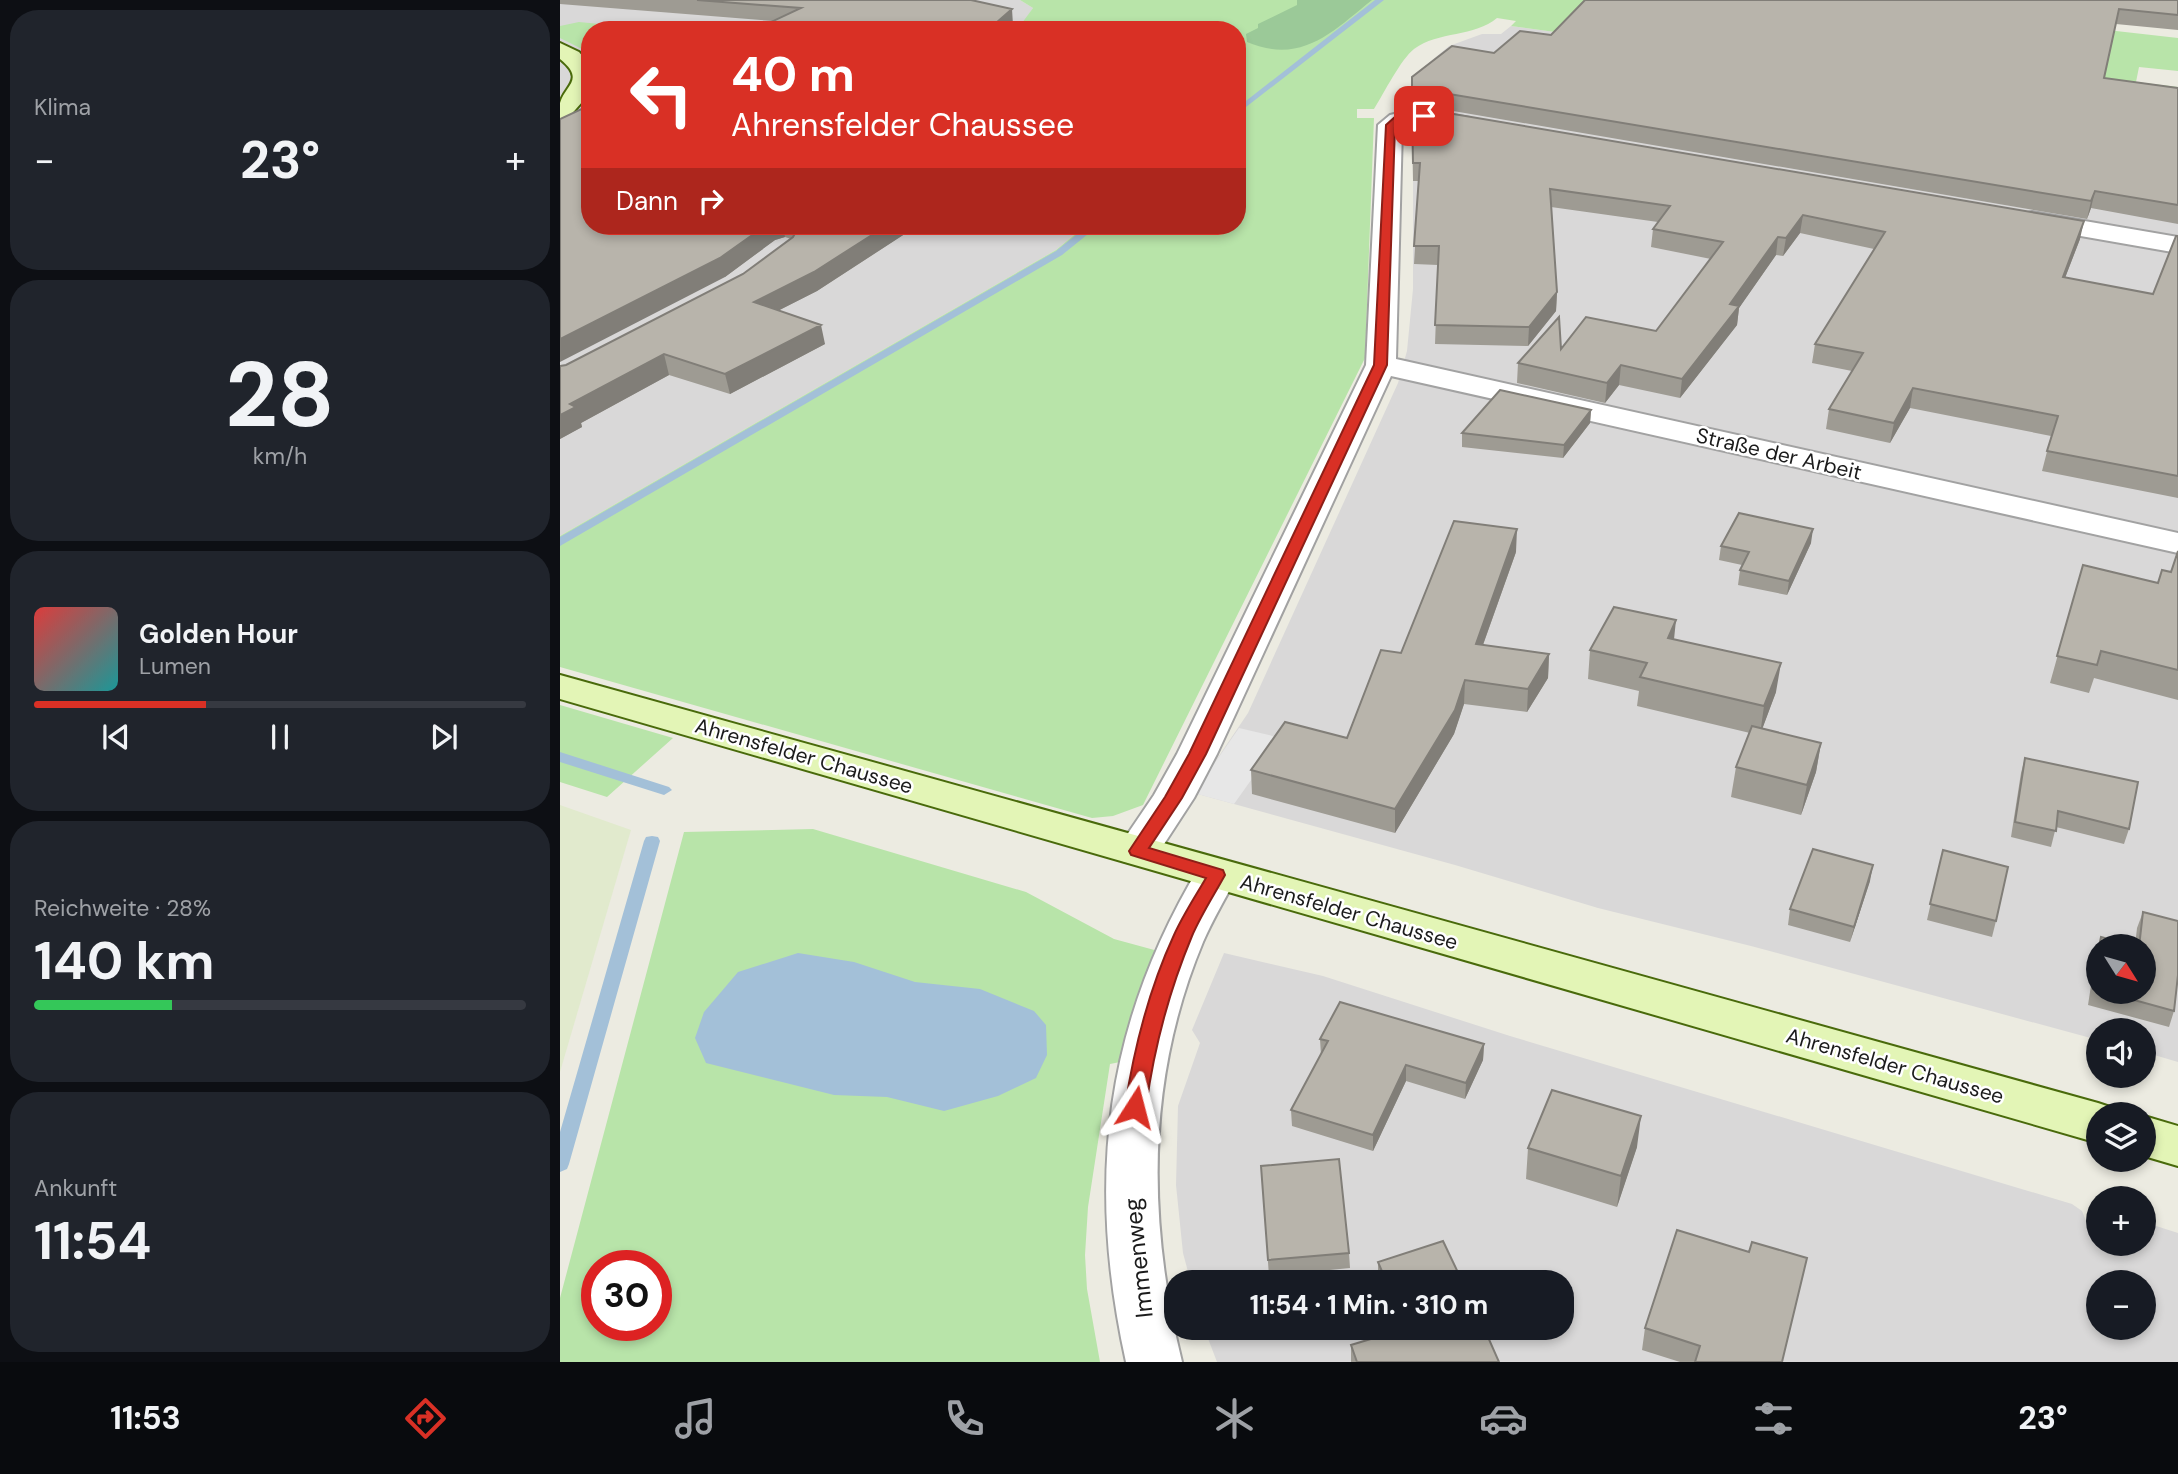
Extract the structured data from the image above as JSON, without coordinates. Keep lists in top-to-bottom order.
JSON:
{
  "streets": {
    "main road": ["Ahrensfelder Chaussee"],
    "street": ["Straße der Arbeit", "Immenweg"]
  },
  "crossings": [
    ["Ahrensfelder Chaussee", "Immenweg"]
  ],
  "north": "bottom right",
  "page": {
    "tile": [
      "Klima",
      ["28", "km/h"],
      ["Reichweite · 28%", "140 km"],
      ["Ankunft", "11:54"]
    ],
    "turn": ["40 m", "Ahrensfelder Chaussee"],
    "heat": ["−", "23°", "+"],
    "then": "Dann",
    "song": ["Golden Hour", "Lumen"],
    "map_buttons": ["+", "−"],
    "limit": "30",
    "trip": "11:54 · 1 Min. · 310 m",
    "tabs": ["11:53", "23°"]
  }
}
